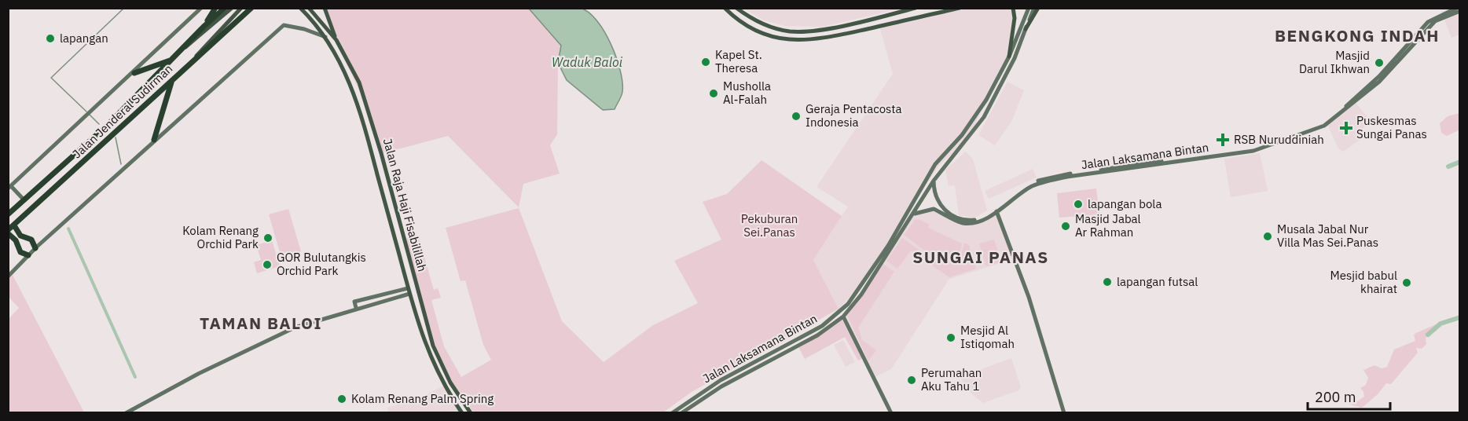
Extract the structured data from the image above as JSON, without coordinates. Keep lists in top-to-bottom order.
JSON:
{
  "streets": {
    "highway": ["Jalan Jenderal Sudirman"],
    "main road": ["Jalan Laksamana Bintan", "Jalan Raja Haji Fisabilillah"]
  },
  "districts": ["BENGKONG INDAH", "SUNGAI PANAS", "TAMAN BALOI"],
  "water": ["Waduk Baloi"],
  "parks": ["Pekuburan Sei.Panas"],
  "places": {
    "other": [
      "lapangan",
      "Kapel St. Theresa",
      "Masjid Darul Ikhwan",
      "Musholla Al-Falah",
      "Geraja Pentacosta Indonesia",
      "lapangan bola",
      "Masjid Jabal Ar Rahman",
      "Musala Jabal Nur Villa Mas Sei.Panas",
      "Kolam Renang Orchid Park",
      "GOR Bulutangkis Orchid Park",
      "lapangan futsal",
      "Mesjid babul khairat",
      "Mesjid Al Istiqomah",
      "Perumahan Aku Tahu 1",
      "Kolam Renang Palm Spring"
    ],
    "health": ["Puskesmas Sungai Panas", "RSB Nuruddiniah"]
  },
  "scale_bar": "200 m"
}
